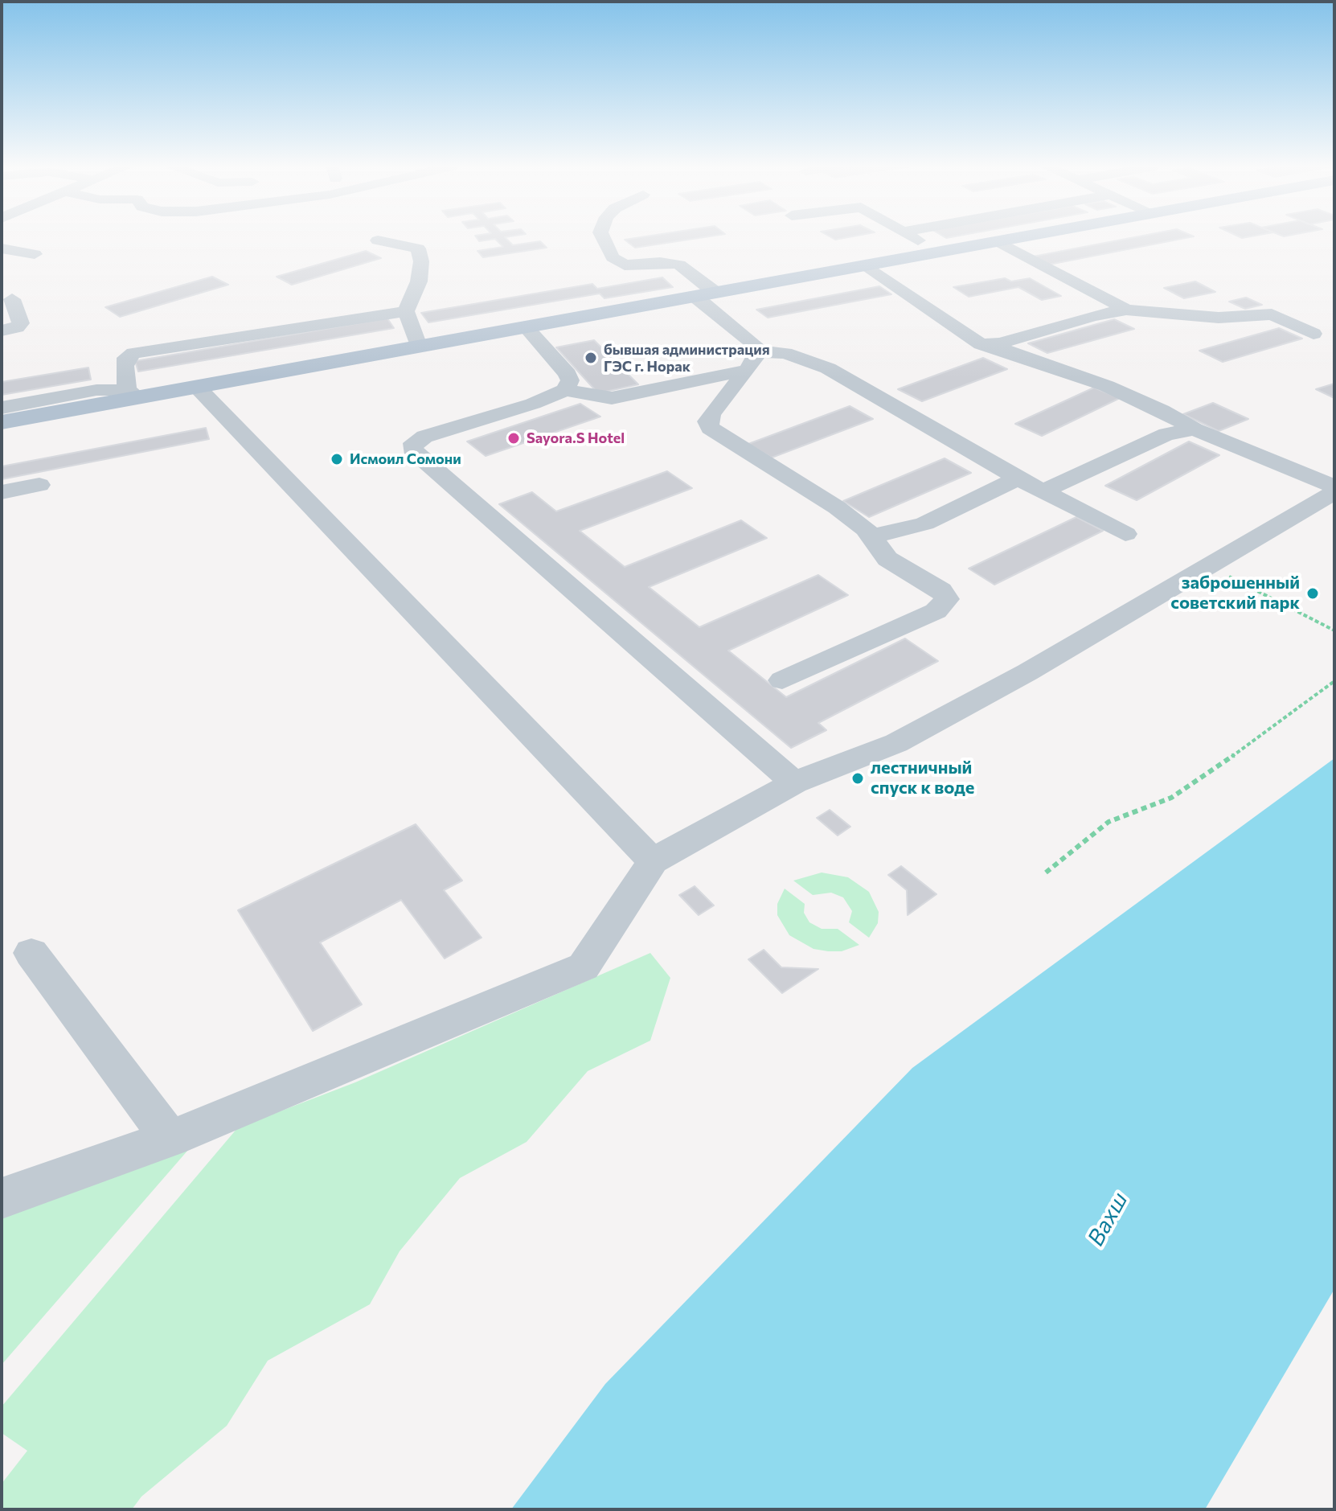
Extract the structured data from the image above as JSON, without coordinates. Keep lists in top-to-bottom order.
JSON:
{
  "water": ["Вахш"],
  "places": [
    "бывшая администрация ГЭС г. Норак",
    "Sayora.S Hotel",
    "Исмоил Сомони",
    "заброшенный советский парк",
    "лестничный спуск к воде"
  ]
}
